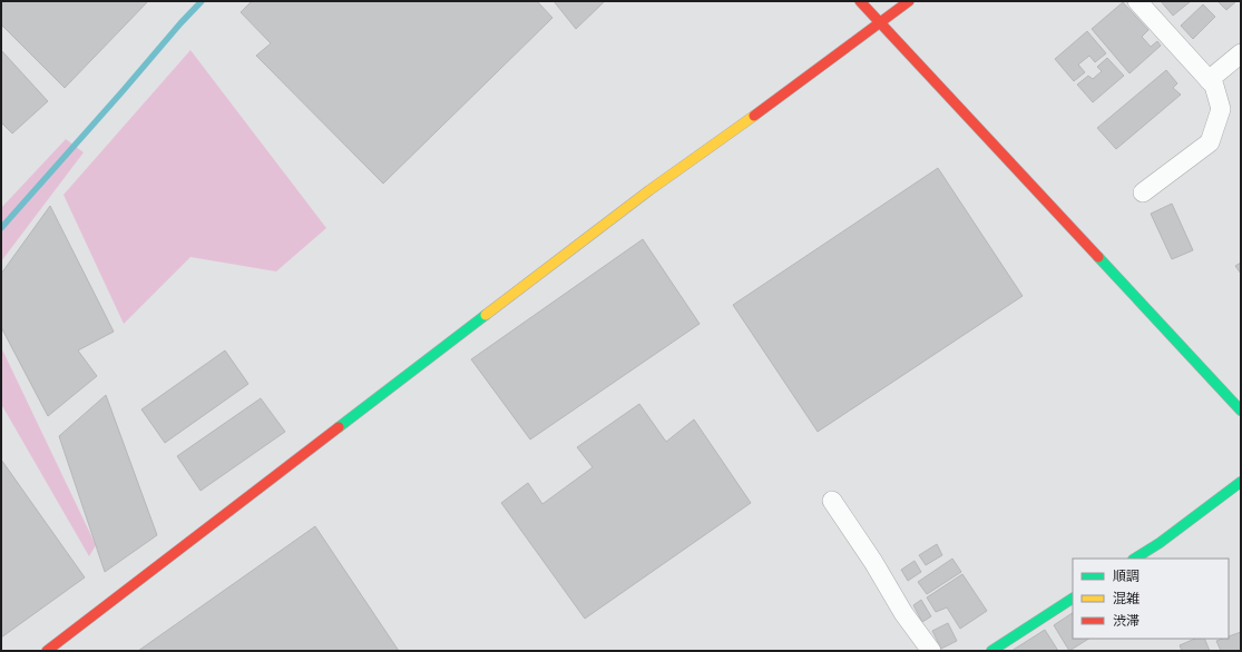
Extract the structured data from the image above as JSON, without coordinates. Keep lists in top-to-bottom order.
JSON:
{
  "legend": ["順調", "混雑", "渋滞"]
}
